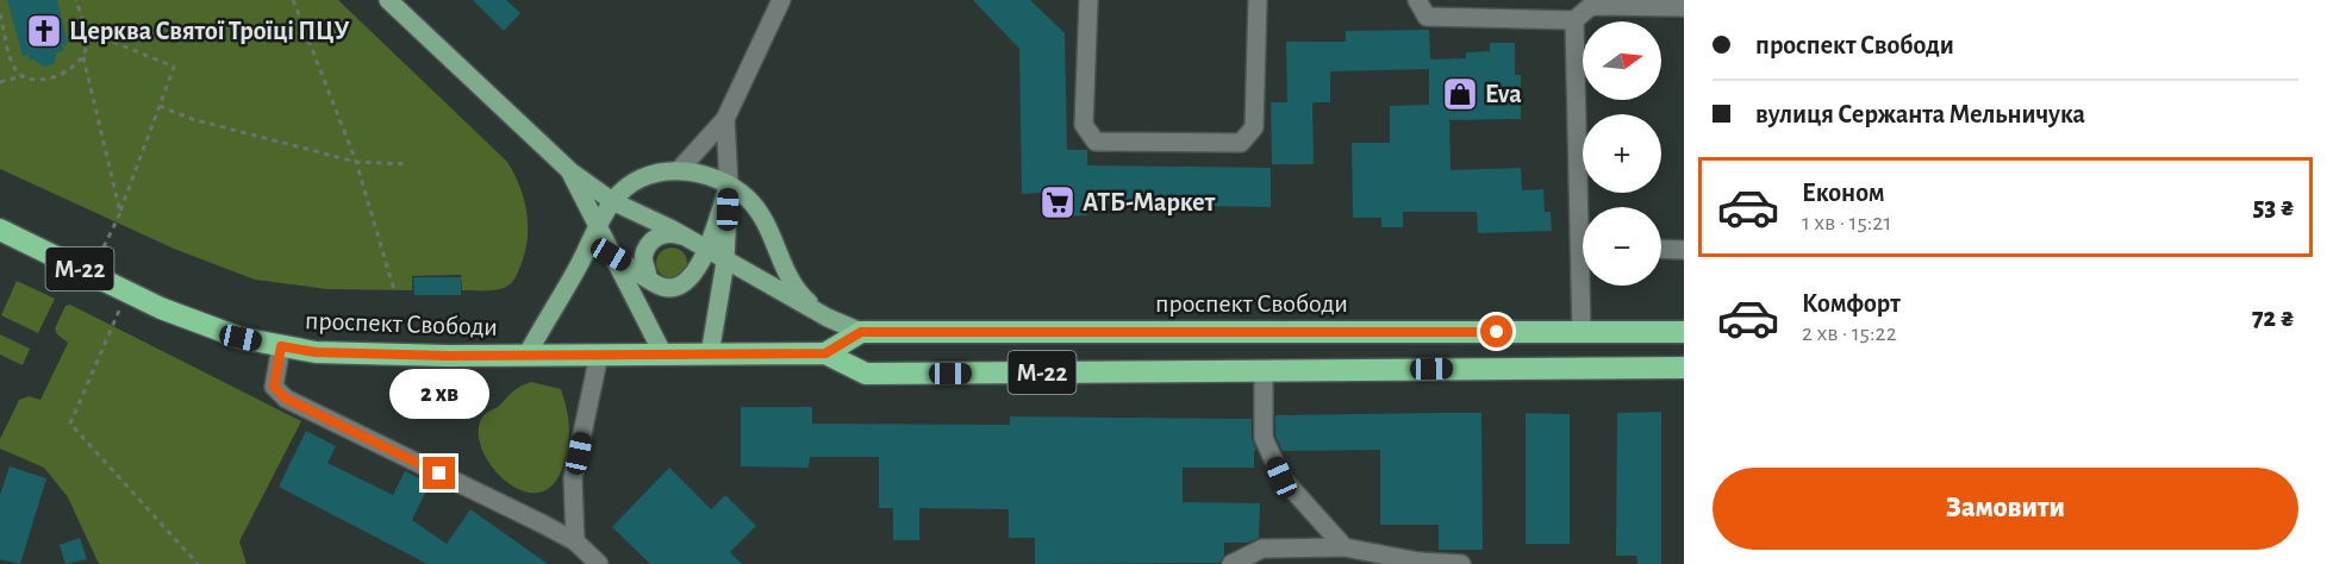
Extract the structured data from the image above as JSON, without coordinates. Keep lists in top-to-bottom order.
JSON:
{
  "streets": {
    "highway": ["М-22", "проспект Свободи"]
  },
  "places": {
    "church": ["Церква Святої Троїці ПЦУ"],
    "shop": ["Eva"],
    "supermarket": ["АТБ-Маркет"]
  },
  "north": "right",
  "page": {
    "banner": ["проспект Свободи", "вулиця Сержанта Мельничука"],
    "map_buttons": ["+", "−"],
    "list": [
      {
        "name": "Економ",
        "note": "1 хв · 15:21",
        "value": "53 ₴"
      },
      {
        "name": "Комфорт",
        "note": "2 хв · 15:22",
        "value": "72 ₴"
      }
    ],
    "bubble": "2 хв",
    "buttons": "Замовити"
  }
}
